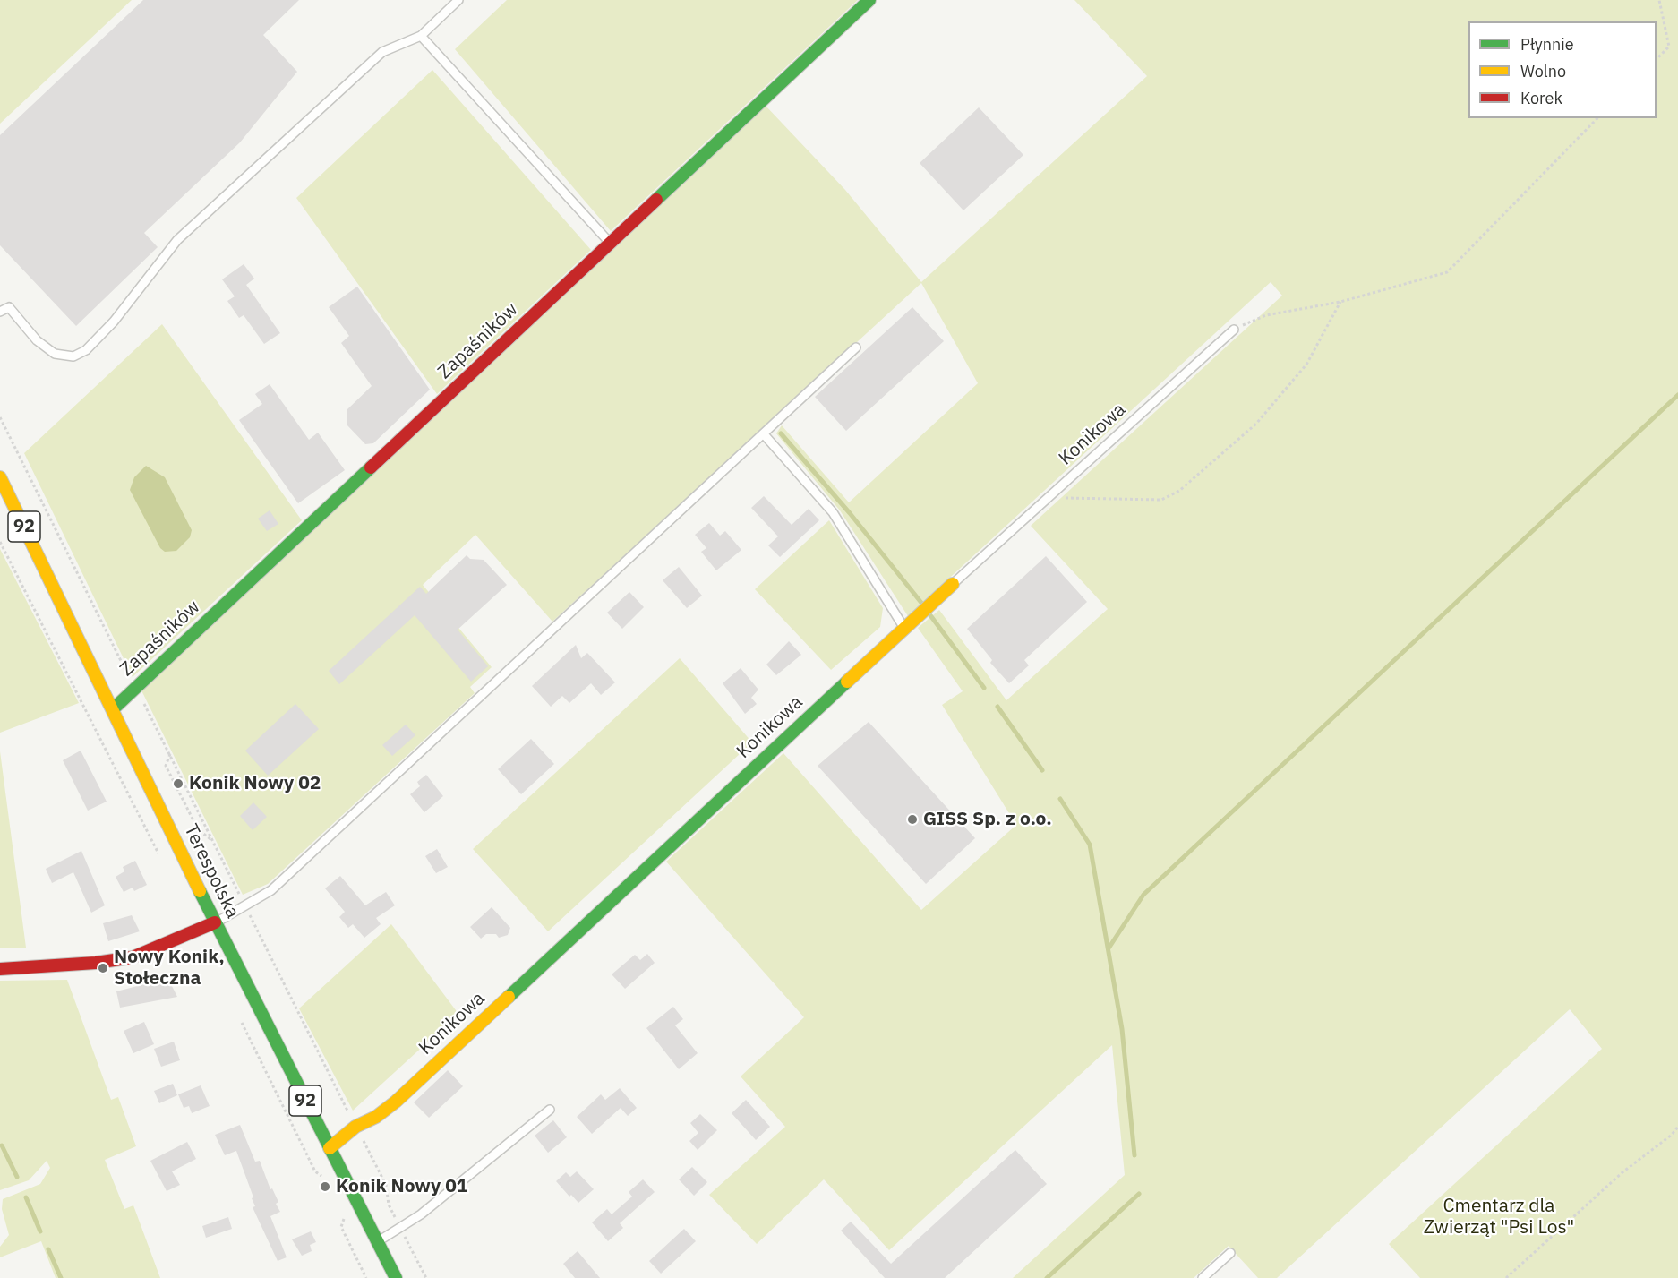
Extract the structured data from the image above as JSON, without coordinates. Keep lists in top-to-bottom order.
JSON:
{
  "streets": {
    "street": [
      "Zapaśników",
      "Konikowa",
      "92",
      "Terespolska"
    ]
  },
  "crossings": [
    ["Zapaśników", "Terespolska"],
    ["Konikowa", "Terespolska"]
  ],
  "parks": ["Cmentarz dla Zwierząt \"Psi Los\""],
  "places": [
    "Konik Nowy 02",
    "GISS Sp. z o.o.",
    "Nowy Konik, Stołeczna",
    "Konik Nowy 01"
  ],
  "legend": ["Płynnie", "Wolno", "Korek"]
}
